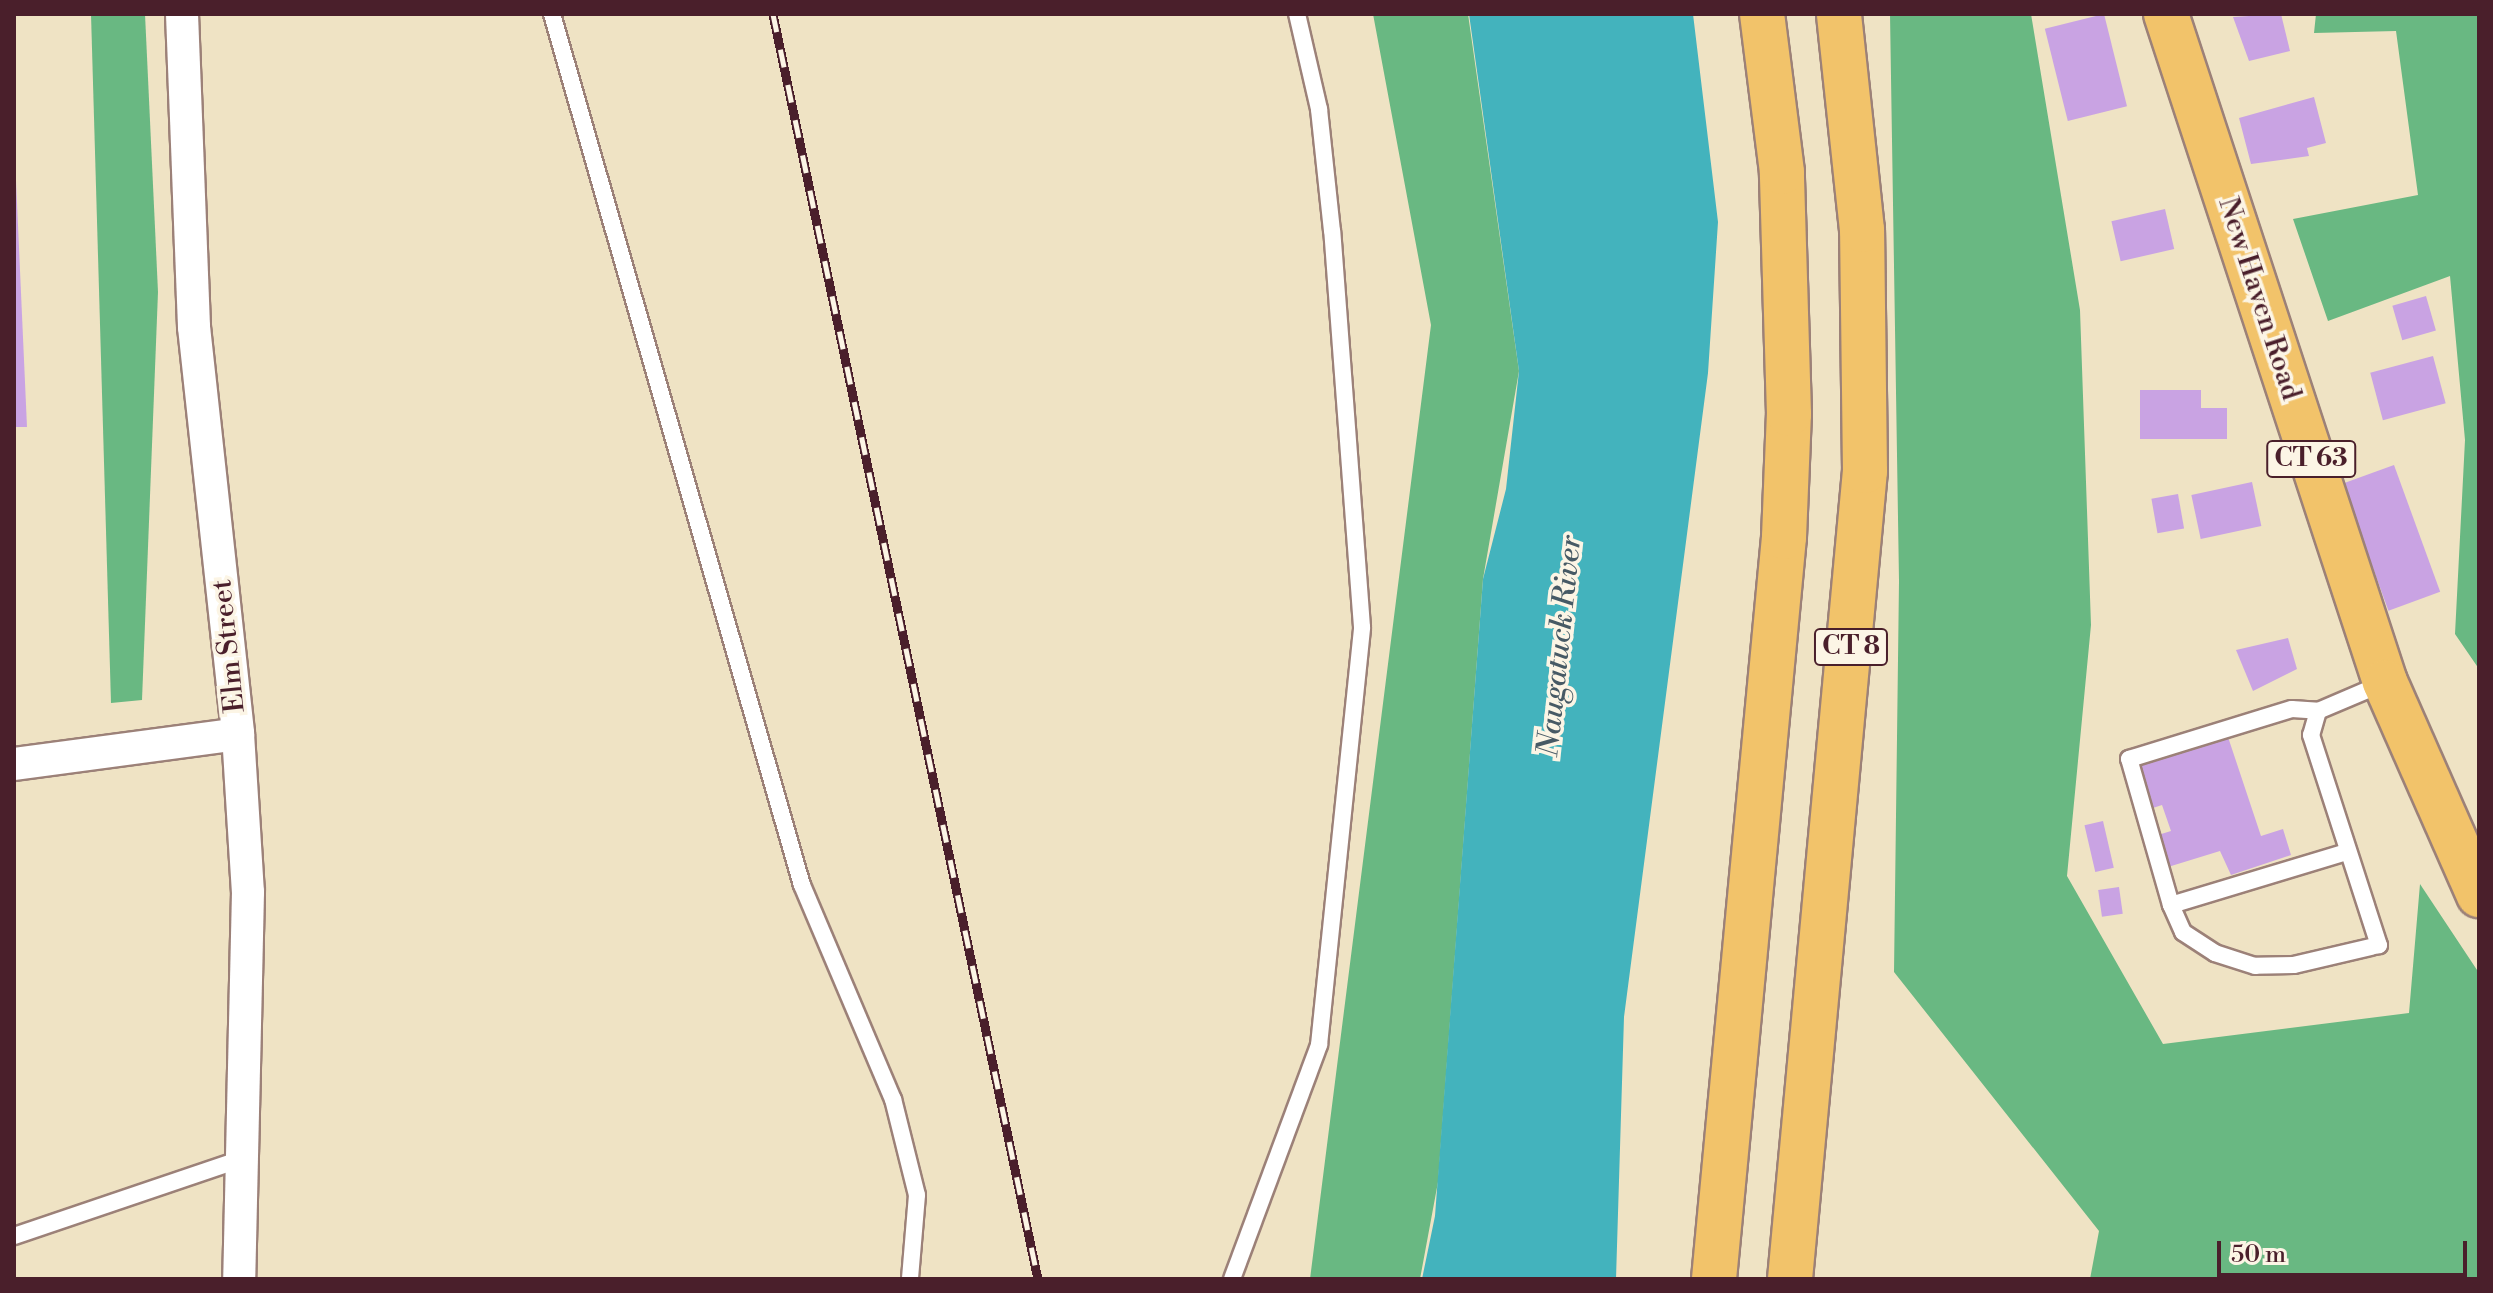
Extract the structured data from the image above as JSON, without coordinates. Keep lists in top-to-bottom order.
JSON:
{
  "streets": {
    "main road": ["New Haven Road", "CT 63", "CT 8"],
    "street": ["Elm Street"]
  },
  "water": ["Naugatuck River"],
  "scale_bar": "50 m"
}
